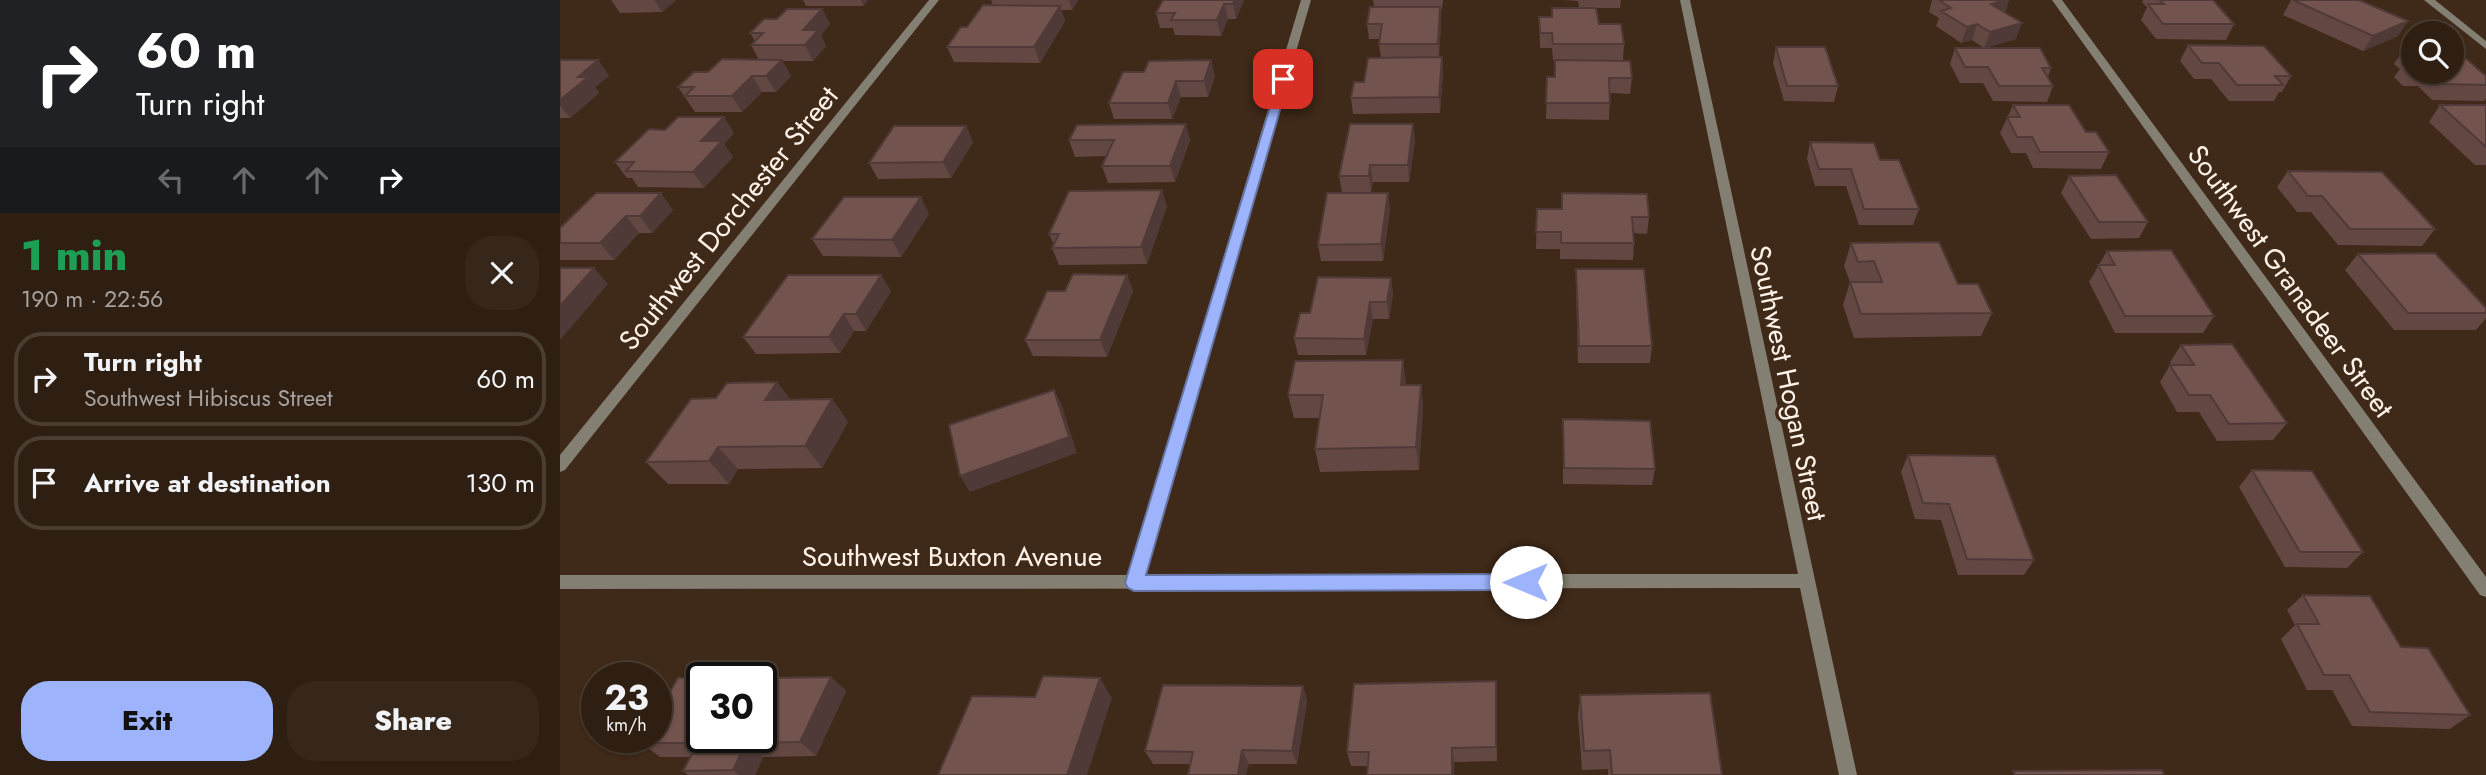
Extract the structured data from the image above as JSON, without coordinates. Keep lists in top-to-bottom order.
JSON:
{
  "streets": {
    "street": [
      "Southwest Dorchester Street",
      "Southwest Granadeer Street",
      "Southwest Hogan Street",
      "Southwest Buxton Avenue"
    ]
  },
  "crossings": [
    ["Southwest Hogan Street", "Southwest Buxton Avenue"]
  ],
  "page": {
    "turn": ["60 m", "Turn right"],
    "heading": ["1 min", "190 m · 22:56"],
    "list": [
      {
        "name": "Turn right",
        "note": "Southwest Hibiscus Street",
        "value": "60 m"
      },
      {
        "name": "Arrive at destination",
        "value": "130 m"
      }
    ],
    "speed": "23 km/h",
    "limit": "30",
    "buttons": ["Exit", "Share"]
  }
}
